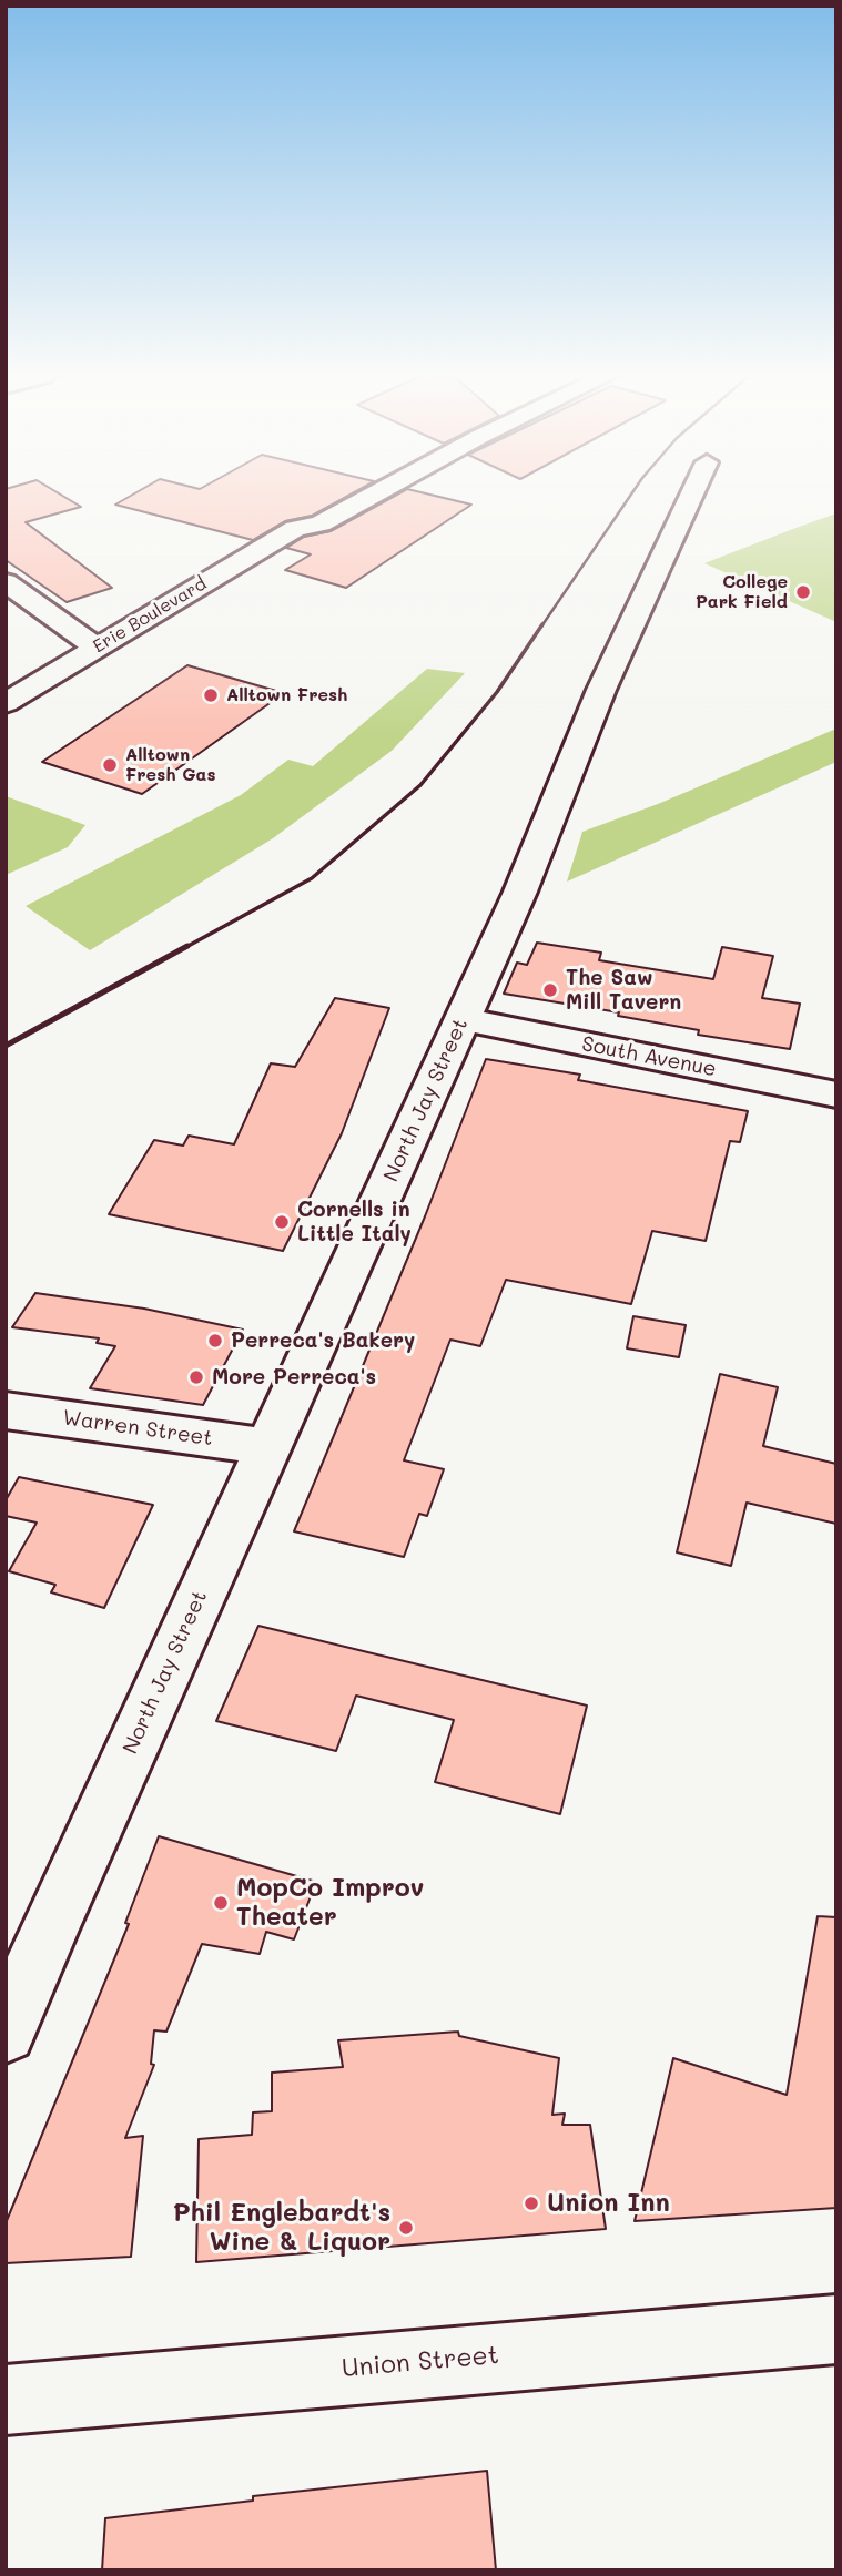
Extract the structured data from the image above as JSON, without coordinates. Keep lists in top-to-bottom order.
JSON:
{
  "streets": {
    "main road": [
      "Erie Boulevard",
      "South Avenue",
      "North Jay Street",
      "Warren Street",
      "Union Street"
    ]
  },
  "crossings": [
    ["South Avenue", "North Jay Street"],
    ["North Jay Street", "Warren Street"]
  ],
  "places": [
    "College Park Field",
    "Alltown Fresh",
    "Alltown Fresh Gas",
    "The Saw Mill Tavern",
    "Cornells in Little Italy",
    "Perreca's Bakery",
    "More Perreca's",
    "MopCo Improv Theater",
    "Union Inn",
    "Phil Englebardt's Wine & Liquor"
  ]
}
